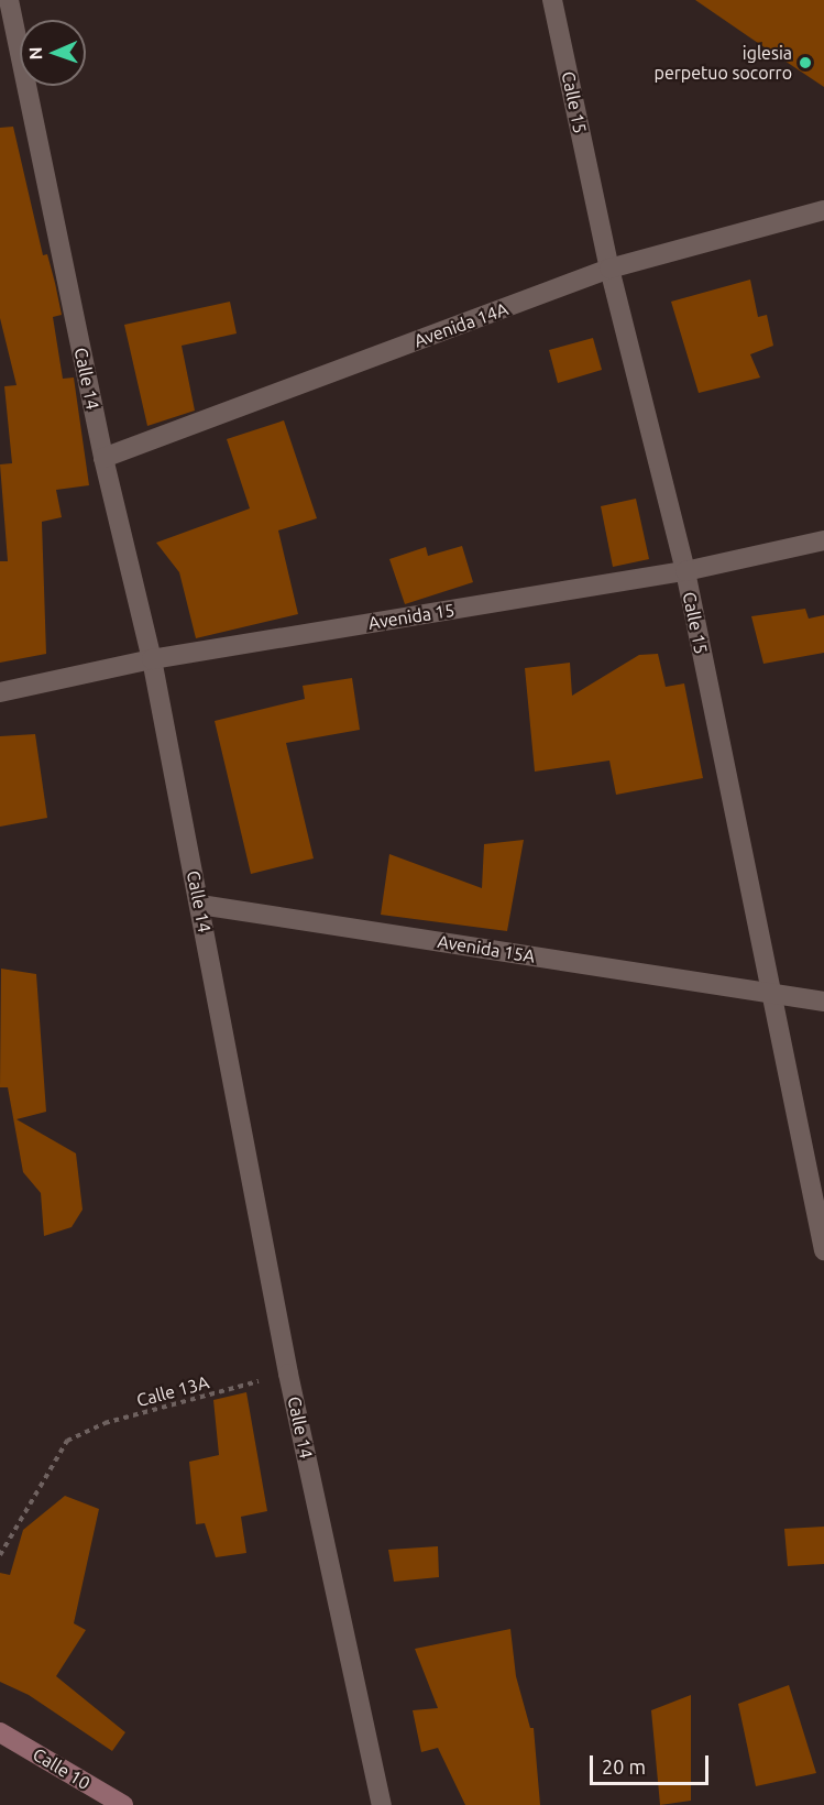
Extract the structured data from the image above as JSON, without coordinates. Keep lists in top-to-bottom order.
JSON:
{
  "streets": {
    "street": [
      "Calle 15",
      "Avenida 14A",
      "Calle 14",
      "Avenida 15",
      "Avenida 15A",
      "Calle 10"
    ],
    "path": ["Calle 13A"]
  },
  "crossings": [
    ["Calle 15", "Avenida 14A"],
    ["Calle 15", "Avenida 15"],
    ["Calle 15", "Avenida 15A"],
    ["Avenida 14A", "Calle 14"],
    ["Calle 14", "Avenida 15"],
    ["Calle 14", "Avenida 15A"],
    ["Calle 14", "Calle 13A"]
  ],
  "places": ["iglesia perpetuo socorro"],
  "scale_bar": "20 m",
  "north": "left"
}
